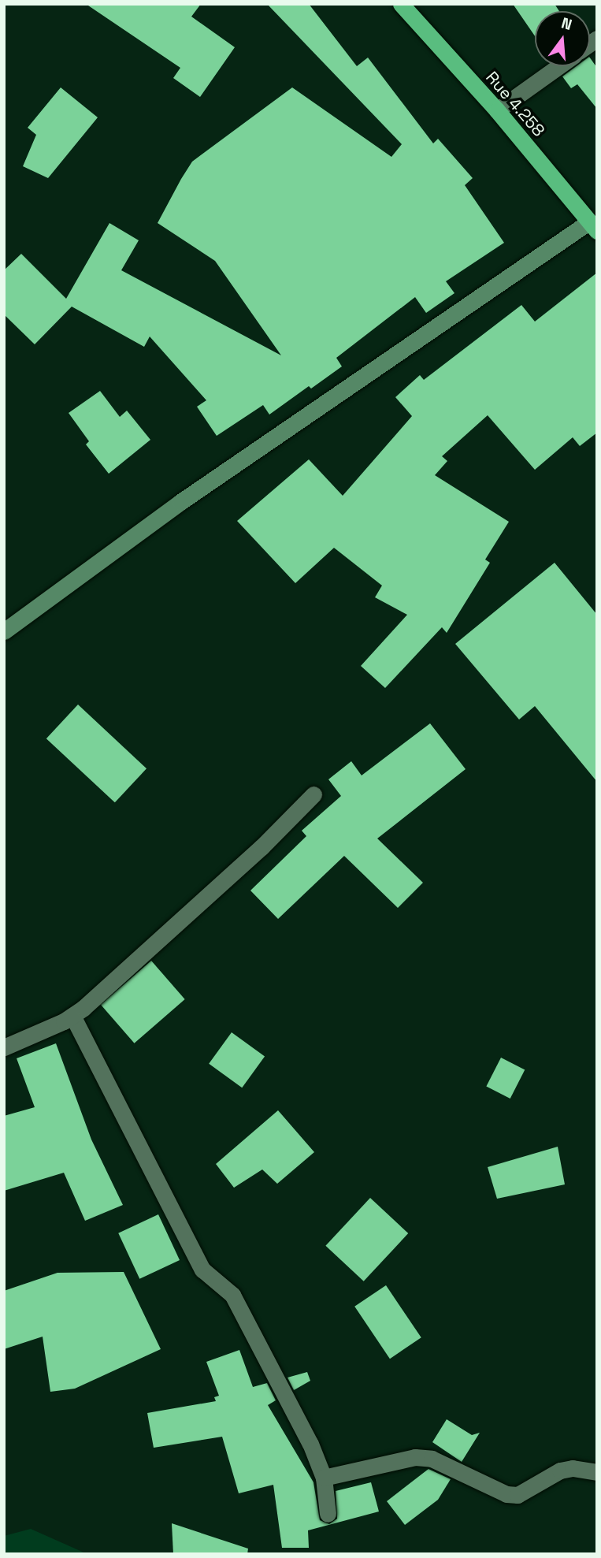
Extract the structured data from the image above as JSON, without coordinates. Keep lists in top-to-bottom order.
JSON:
{
  "streets": {
    "highway": ["Rue 4.258"]
  },
  "north": "top"
}
